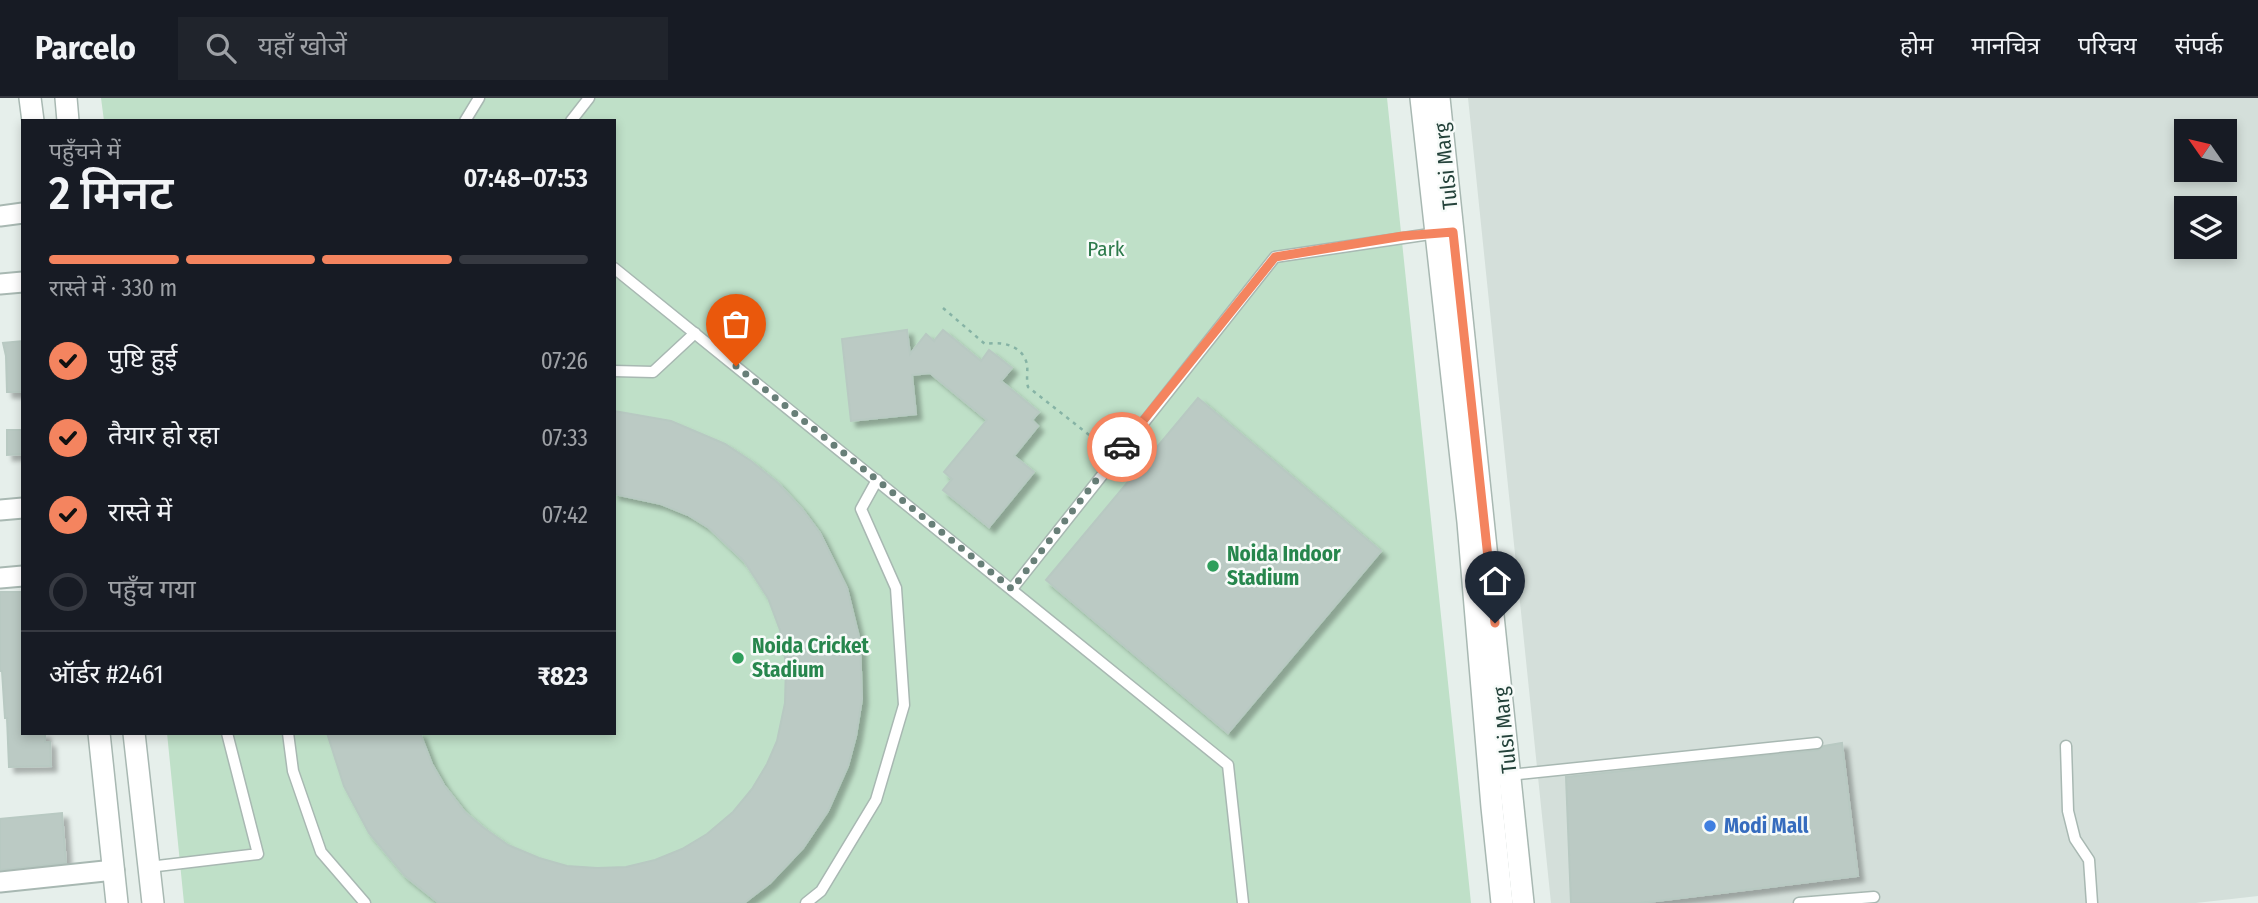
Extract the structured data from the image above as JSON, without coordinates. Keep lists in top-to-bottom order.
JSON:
{
  "streets": {
    "street": ["Tulsi Marg"]
  },
  "parks": ["Park"],
  "places": ["Noida Indoor Stadium", "Noida Cricket Stadium", "Modi Mall"],
  "north": "top left",
  "page": {
    "header": "Parcelo",
    "search": "यहाँ खोजें",
    "nav": [
      "होम",
      "मानचित्र",
      "परिचय",
      "संपर्क"
    ],
    "heading": ["2 मिनट", "पहुँचने में", "07:48–07:53"],
    "panel": ["ऑर्डर #2461", "₹823"],
    "bar": "रास्ते में · 330 m",
    "list": [
      ["पुष्टि हुई", "07:26"],
      ["तैयार हो रहा", "07:33"],
      ["रास्ते में", "07:42"],
      "पहुँच गया"
    ]
  }
}
